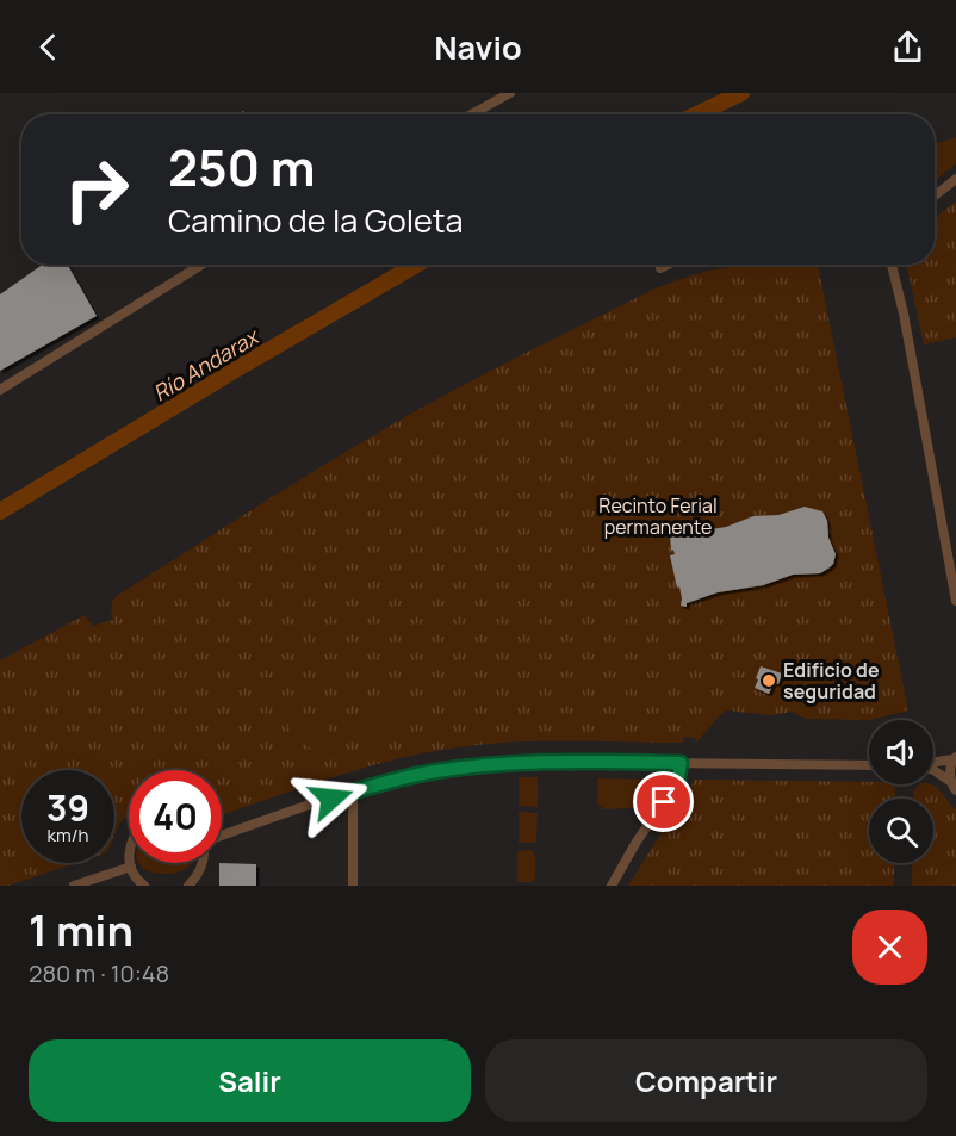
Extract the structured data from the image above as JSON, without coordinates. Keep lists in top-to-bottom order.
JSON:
{
  "water": ["Río Andarax"],
  "parks": ["Recinto Ferial permanente"],
  "places": ["Edificio de seguridad"],
  "page": {
    "header": "Navio",
    "turn": ["250 m", "Camino de la Goleta"],
    "speed": "39 km/h",
    "limit": "40",
    "heading": ["1 min", "280 m · 10:48"],
    "buttons": ["Salir", "Compartir"]
  }
}
